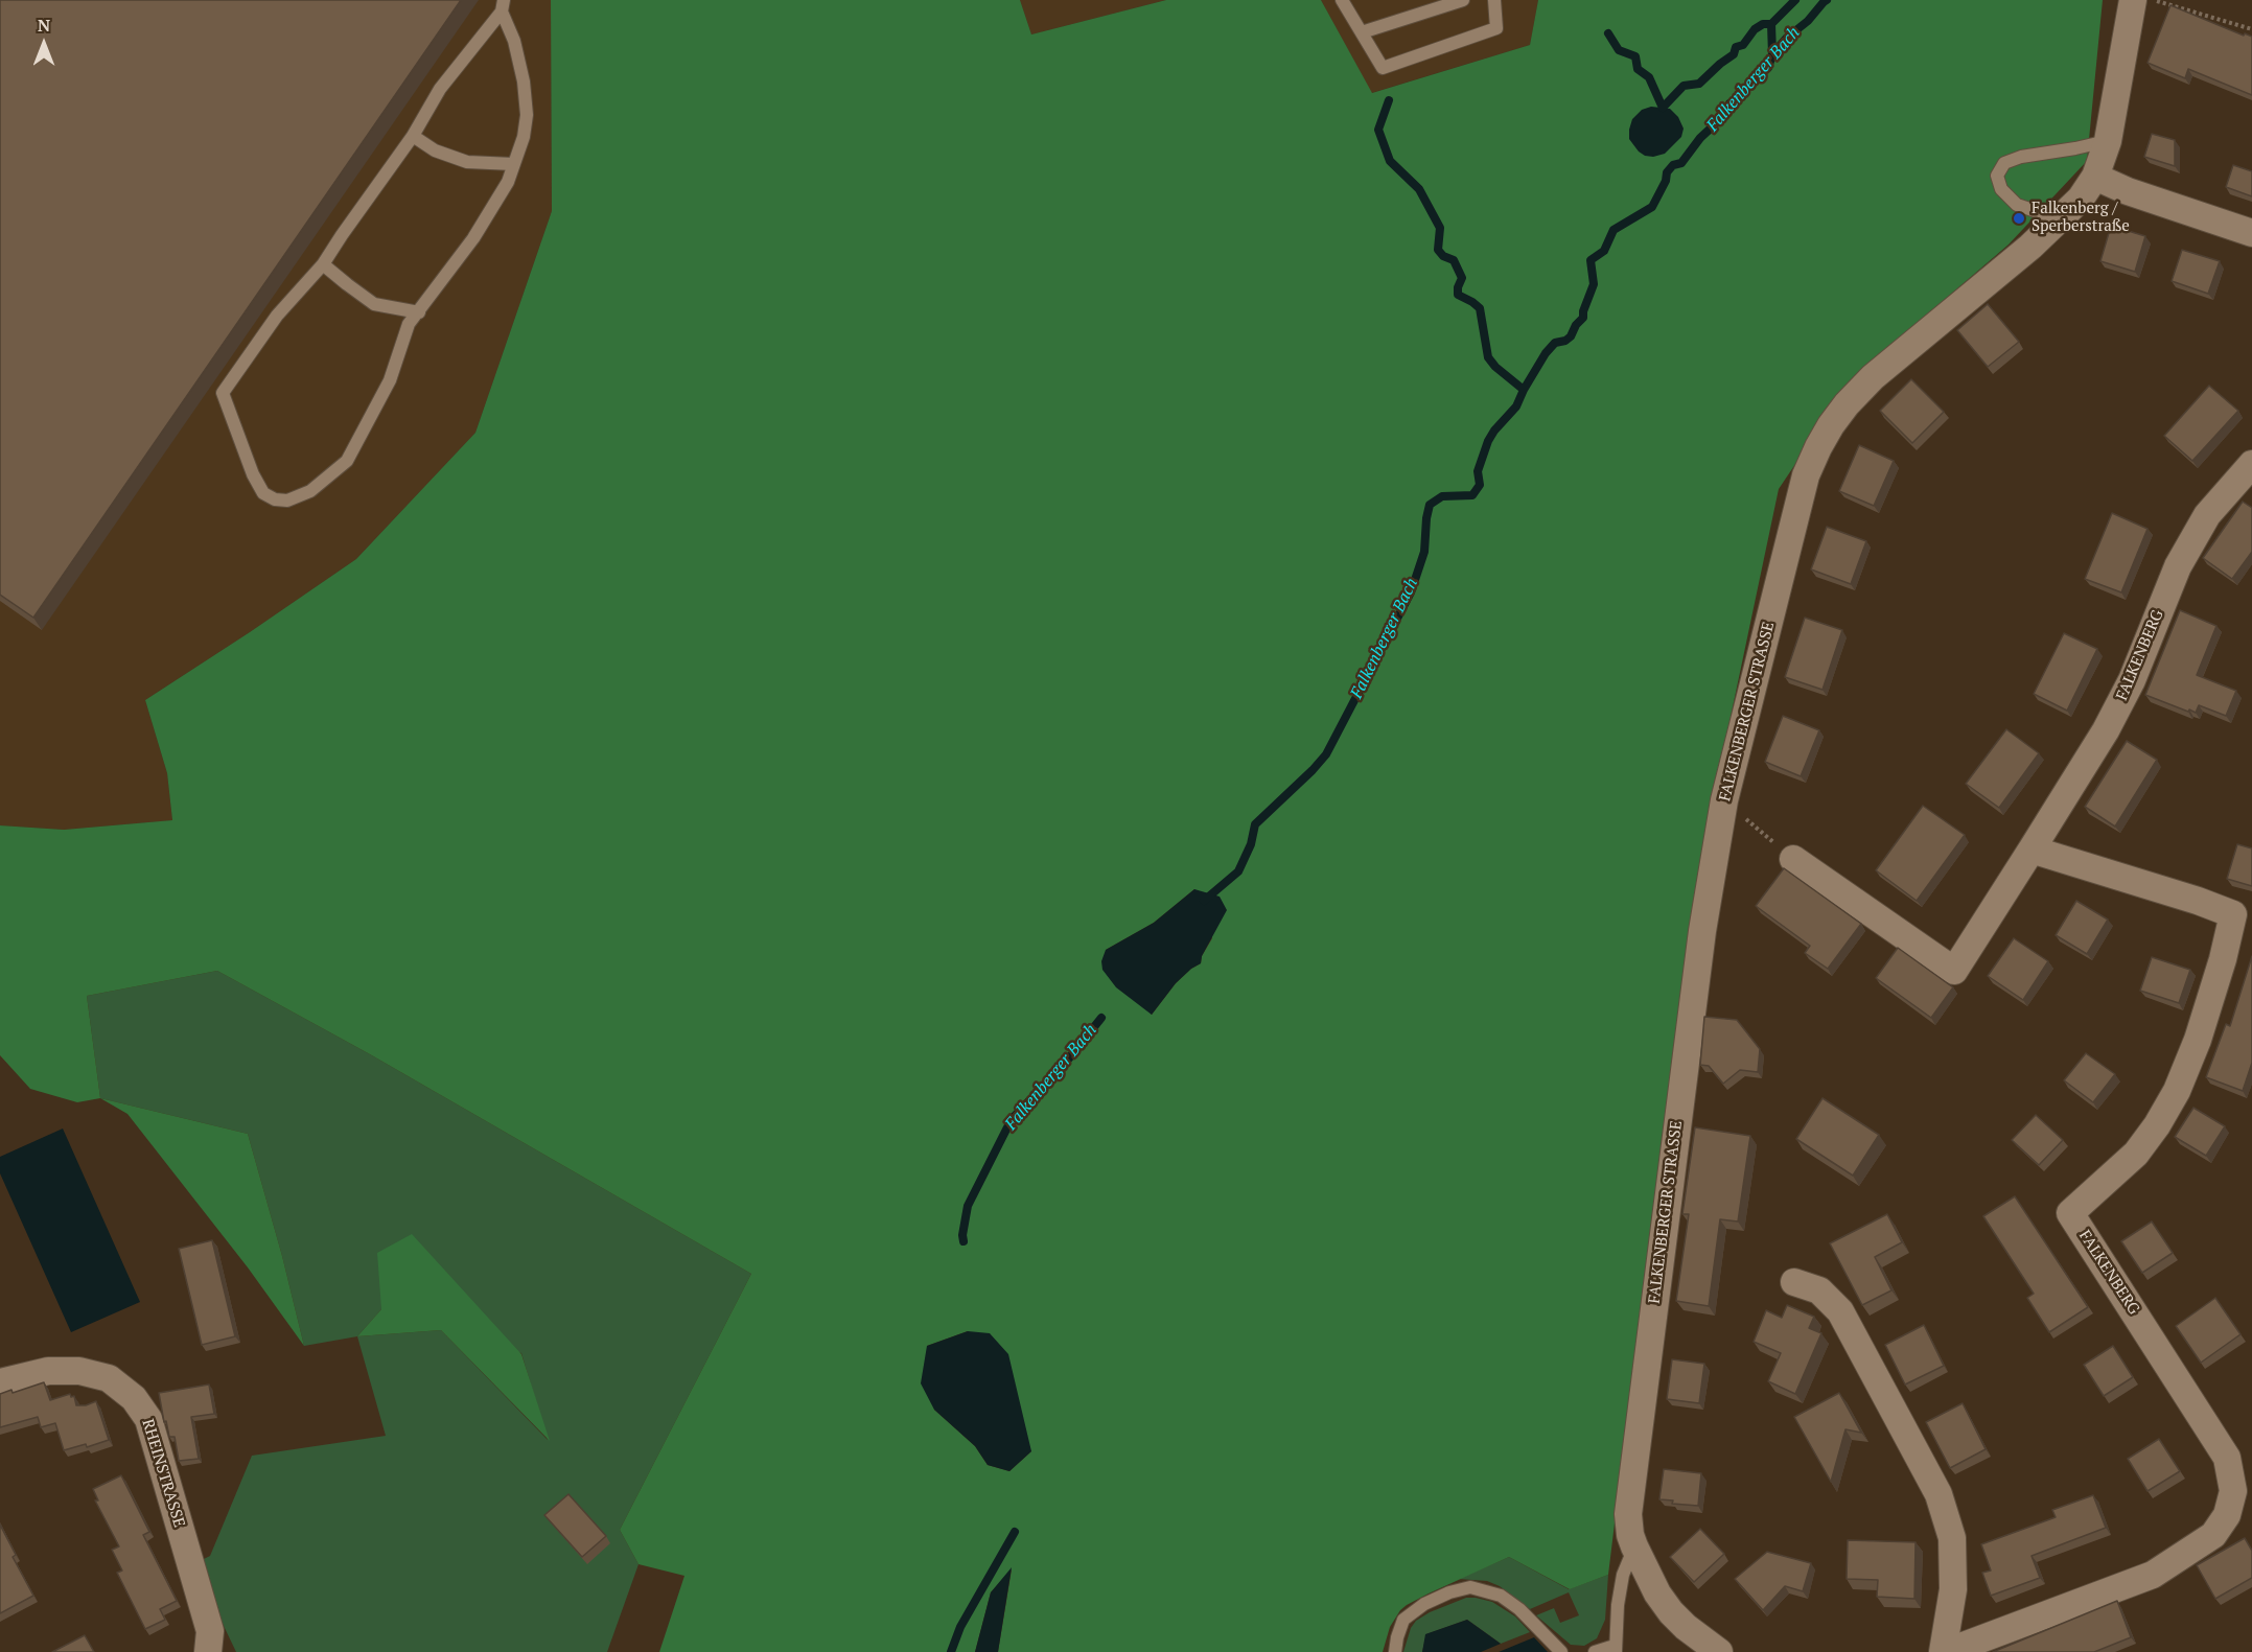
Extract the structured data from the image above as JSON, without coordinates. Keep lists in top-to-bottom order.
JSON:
{
  "streets": {
    "street": ["FALKENBERG", "FALKENBERGER STRASSE", "RHEINSTRASSE"]
  },
  "water": ["Falkenberger Bach"],
  "places": ["Falkenberg / Sperberstraße"],
  "north": "top"
}
